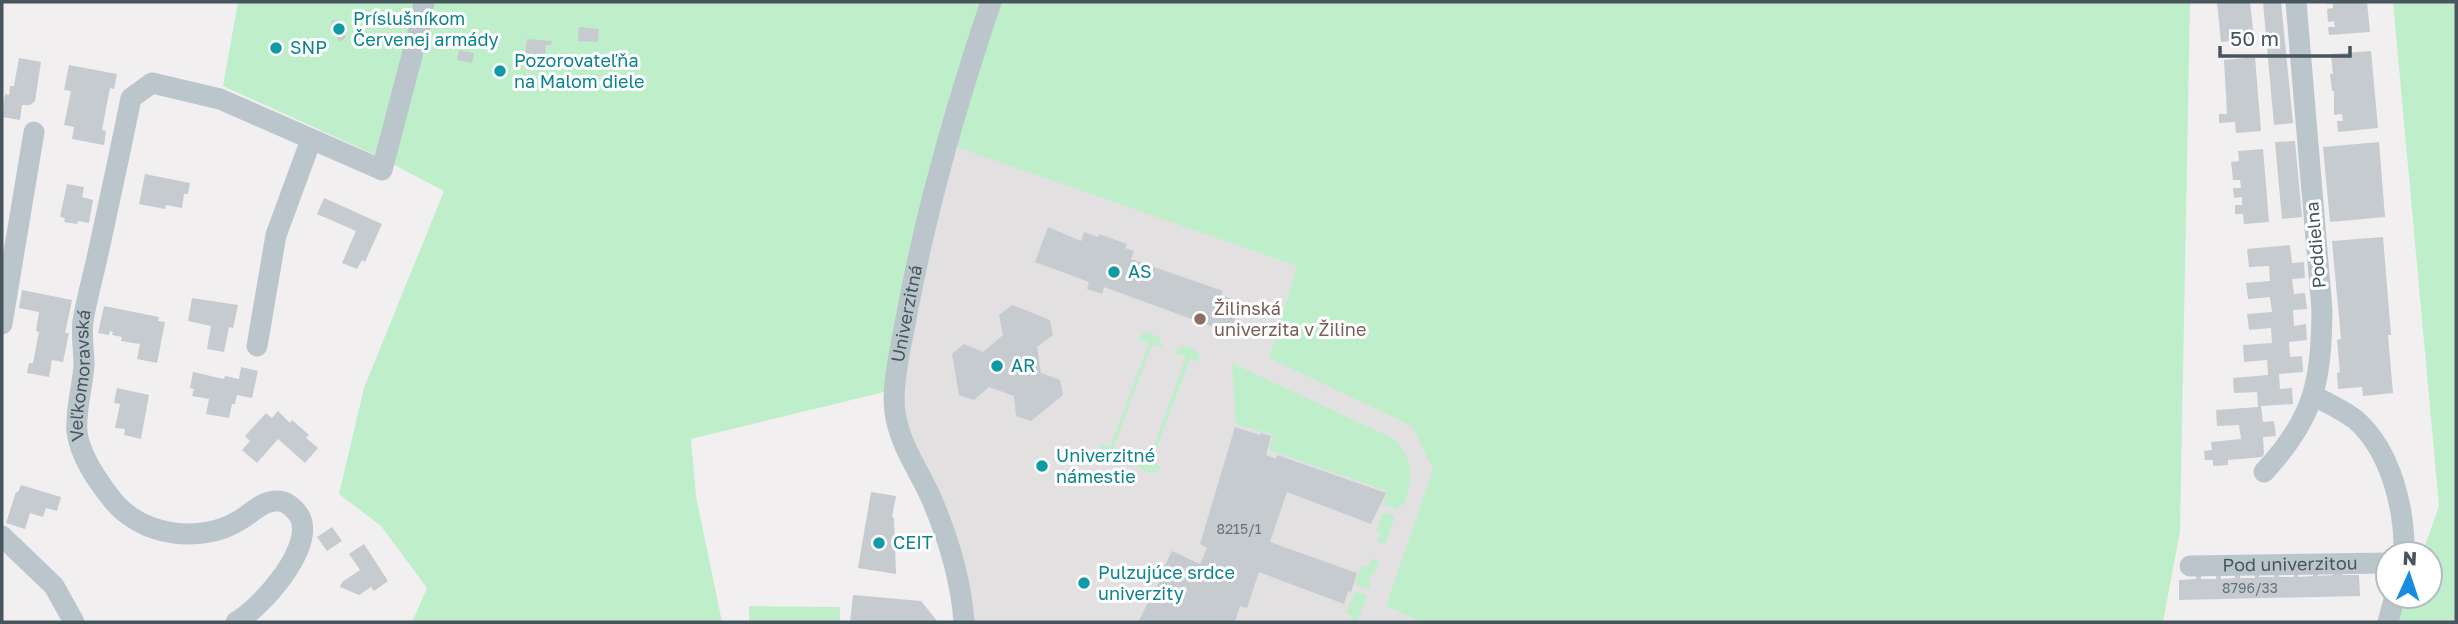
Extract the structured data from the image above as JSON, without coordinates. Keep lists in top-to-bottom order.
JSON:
{
  "streets": {
    "street": [
      "Poddielna",
      "Univerzitná",
      "Veľkomoravská",
      "Pod univerzitou"
    ]
  },
  "places": [
    "Príslušníkom Červenej armády",
    "SNP",
    "Pozorovateľňa na Malom diele",
    "AS",
    "Žilinská univerzita v Žiline",
    "AR",
    "Univerzitné námestie",
    "CEIT",
    "Pulzujúce srdce univerzity"
  ],
  "house_numbers": ["8215/1", "8796/33"],
  "scale_bar": "50 m",
  "north": "top"
}
